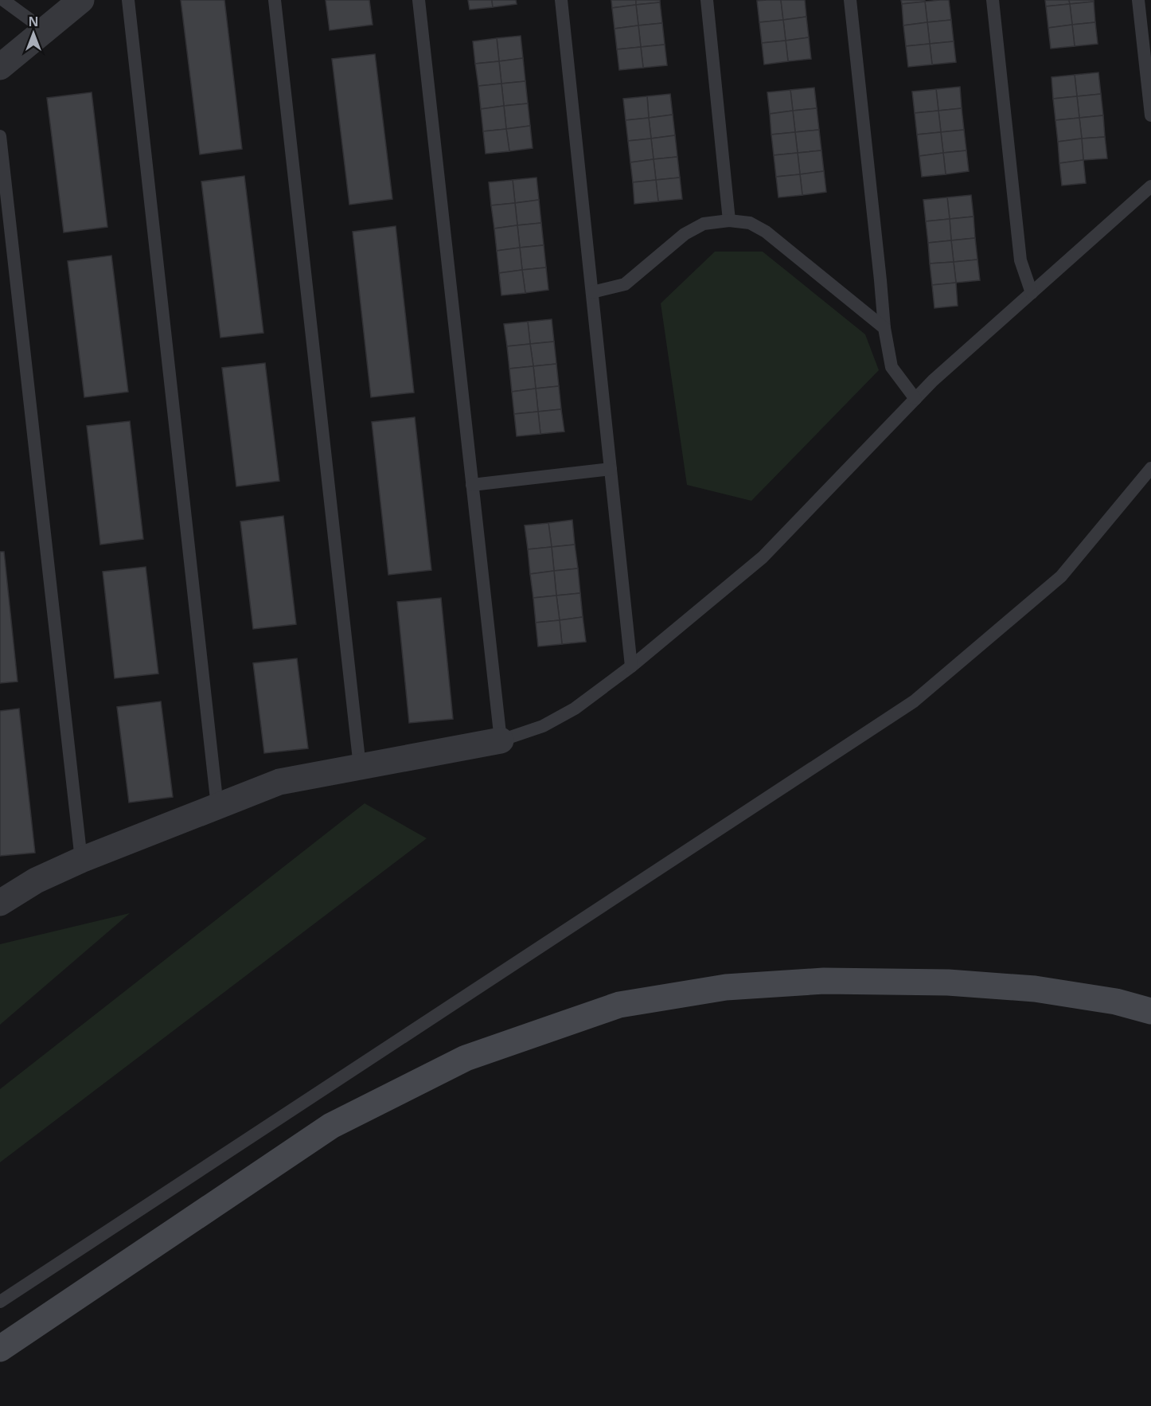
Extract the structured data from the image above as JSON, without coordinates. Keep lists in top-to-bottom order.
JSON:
{
  "north": "top"
}
